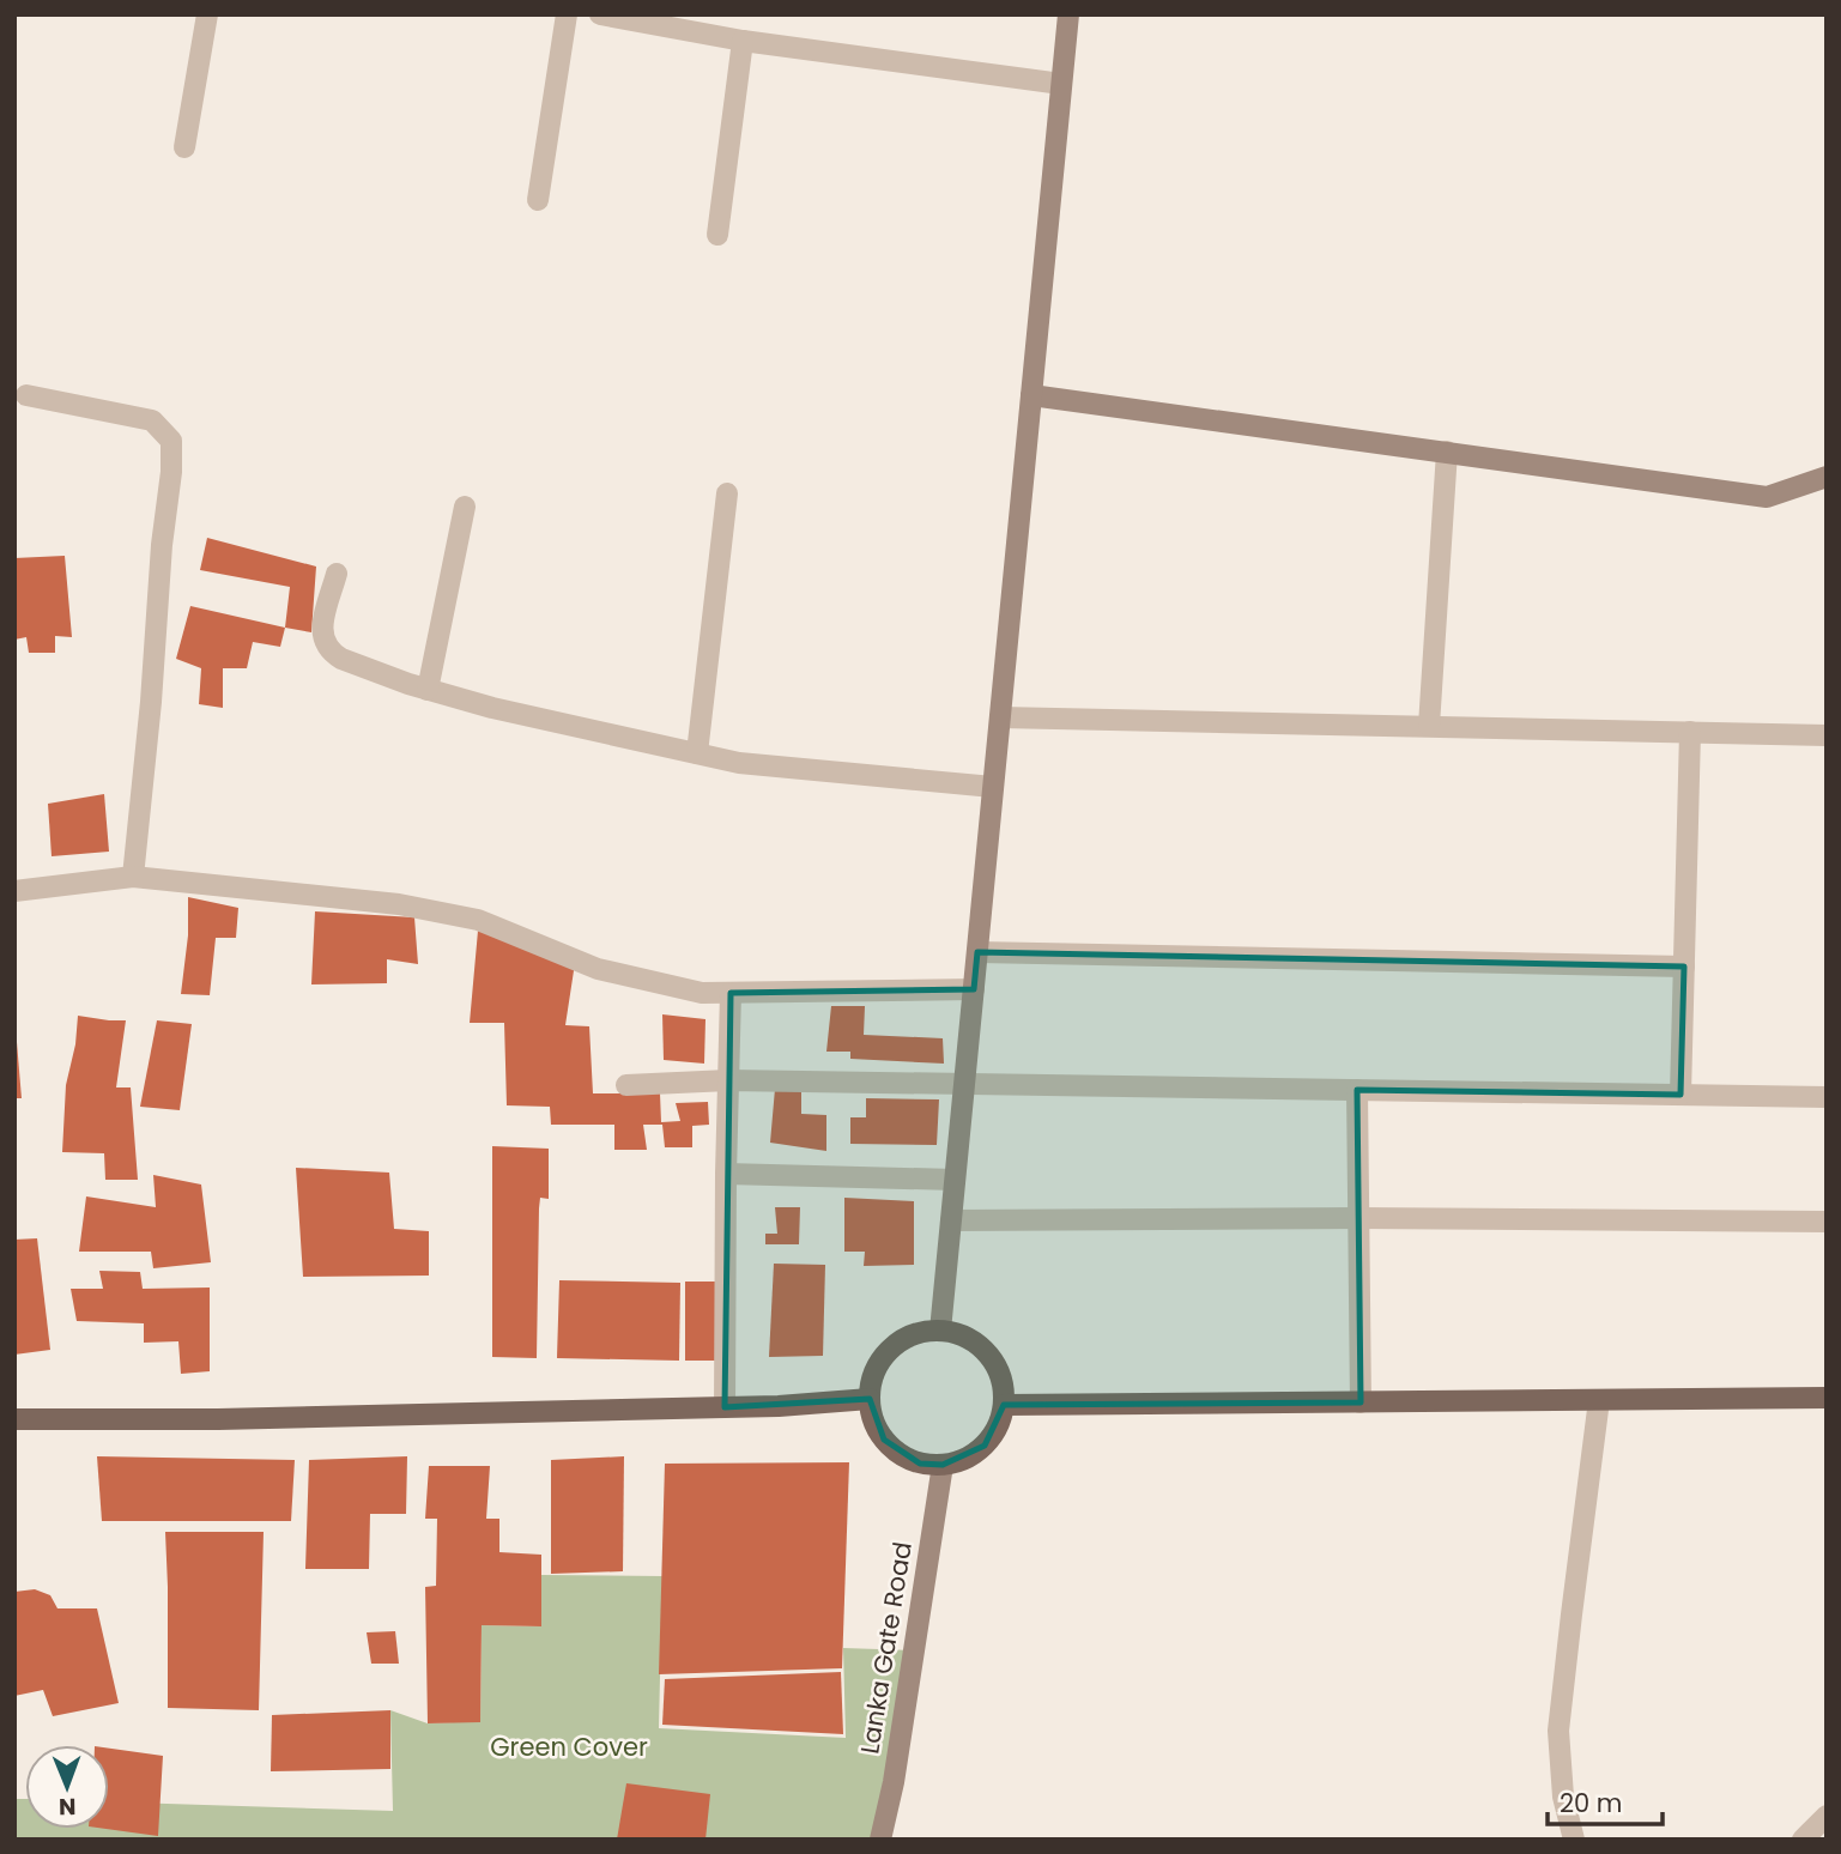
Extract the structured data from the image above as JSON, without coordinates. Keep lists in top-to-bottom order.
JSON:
{
  "streets": {
    "street": ["Lanka Gate Road"]
  },
  "parks": ["Green Cover"],
  "scale_bar": "20 m",
  "north": "bottom"
}
